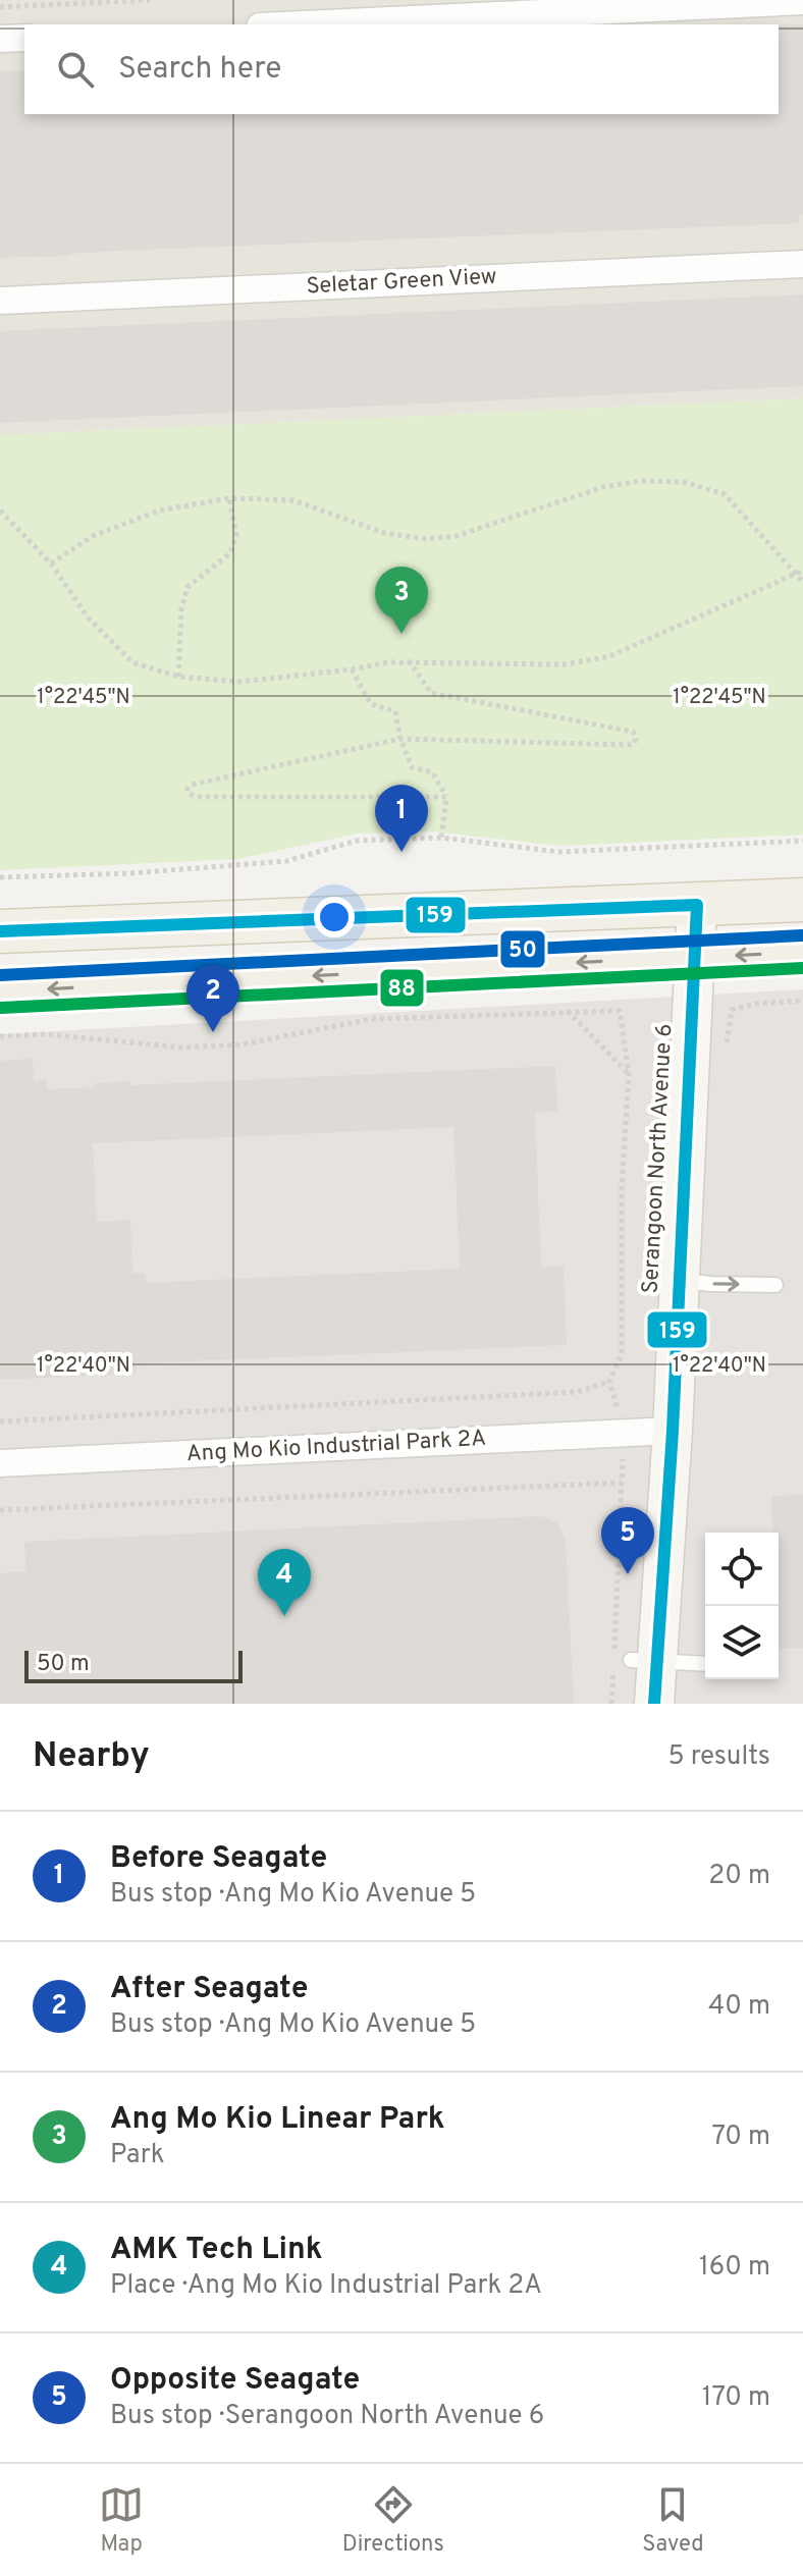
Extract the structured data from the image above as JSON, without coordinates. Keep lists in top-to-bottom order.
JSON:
{
  "streets": {
    "street": ["Seletar Green View", "Serangoon North Avenue 6", "Ang Mo Kio Industrial Park 2A"]
  },
  "crossings": [
    ["Serangoon North Avenue 6", "Ang Mo Kio Industrial Park 2A"]
  ],
  "lines": ["transit line 159", "transit line 50", "transit line 88"],
  "scale_bar": "50 m",
  "page": {
    "search": "Search here",
    "pins": [
      "3",
      "1",
      "2",
      "5",
      "4"
    ],
    "scale": "50 m",
    "heading": ["Nearby", "5 results"],
    "list": [
      {
        "mark": "1",
        "name": "Before Seagate",
        "note": "Bus stop · Ang Mo Kio Avenue 5",
        "value": "20 m"
      },
      {
        "mark": "2",
        "name": "After Seagate",
        "note": "Bus stop · Ang Mo Kio Avenue 5",
        "value": "40 m"
      },
      {
        "mark": "3",
        "name": "Ang Mo Kio Linear Park",
        "note": "Park",
        "value": "70 m"
      },
      {
        "mark": "4",
        "name": "AMK Tech Link",
        "note": "Place · Ang Mo Kio Industrial Park 2A",
        "value": "160 m"
      },
      {
        "mark": "5",
        "name": "Opposite Seagate",
        "note": "Bus stop · Serangoon North Avenue 6",
        "value": "170 m"
      }
    ],
    "nav": ["Map", "Directions", "Saved"]
  },
  "coordinates": ["1°22'45\"N", "1°22'40\"N"]
}
